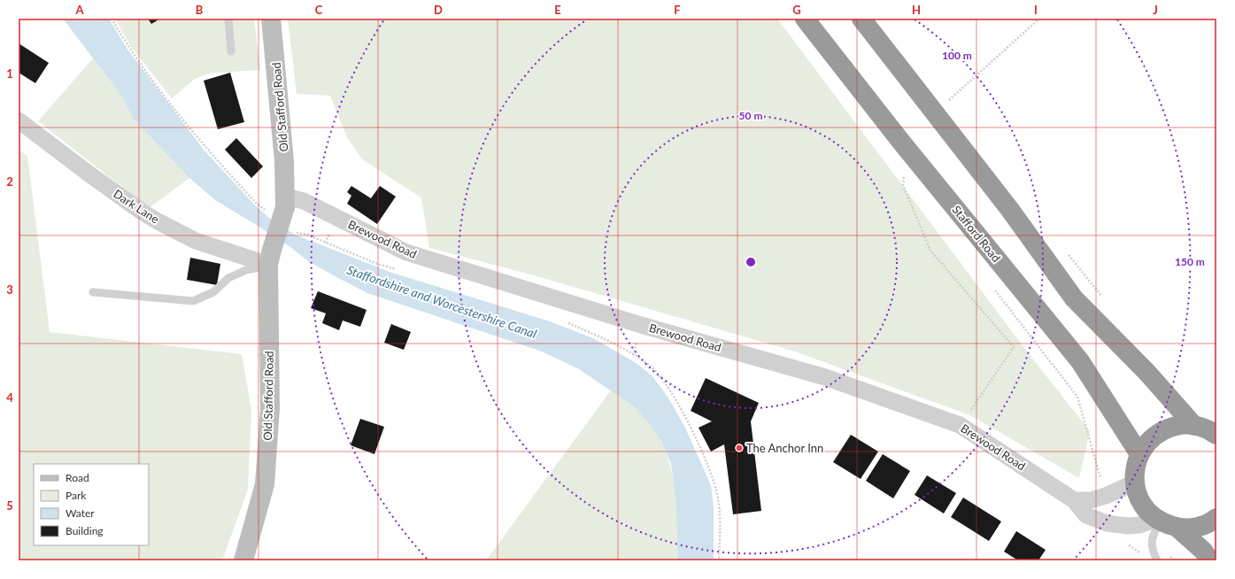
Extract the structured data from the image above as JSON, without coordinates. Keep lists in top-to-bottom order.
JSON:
{
  "streets": {
    "highway": ["Stafford Road"],
    "street": ["Old Stafford Road", "Dark Lane", "Brewood Road"]
  },
  "crossings": [
    ["Old Stafford Road", "Dark Lane"],
    ["Old Stafford Road", "Brewood Road"]
  ],
  "water": ["Staffordshire and Worcestershire Canal"],
  "places": ["The Anchor Inn"],
  "legend": [
    "Road",
    "Park",
    "Water",
    "Building"
  ],
  "grid": {
    "columns": [
      "A",
      "B",
      "C",
      "D",
      "E",
      "F",
      "G",
      "H",
      "I",
      "J"
    ],
    "rows": [
      "1",
      "2",
      "3",
      "4",
      "5"
    ]
  },
  "rings": ["100 m", "50 m", "150 m"]
}
